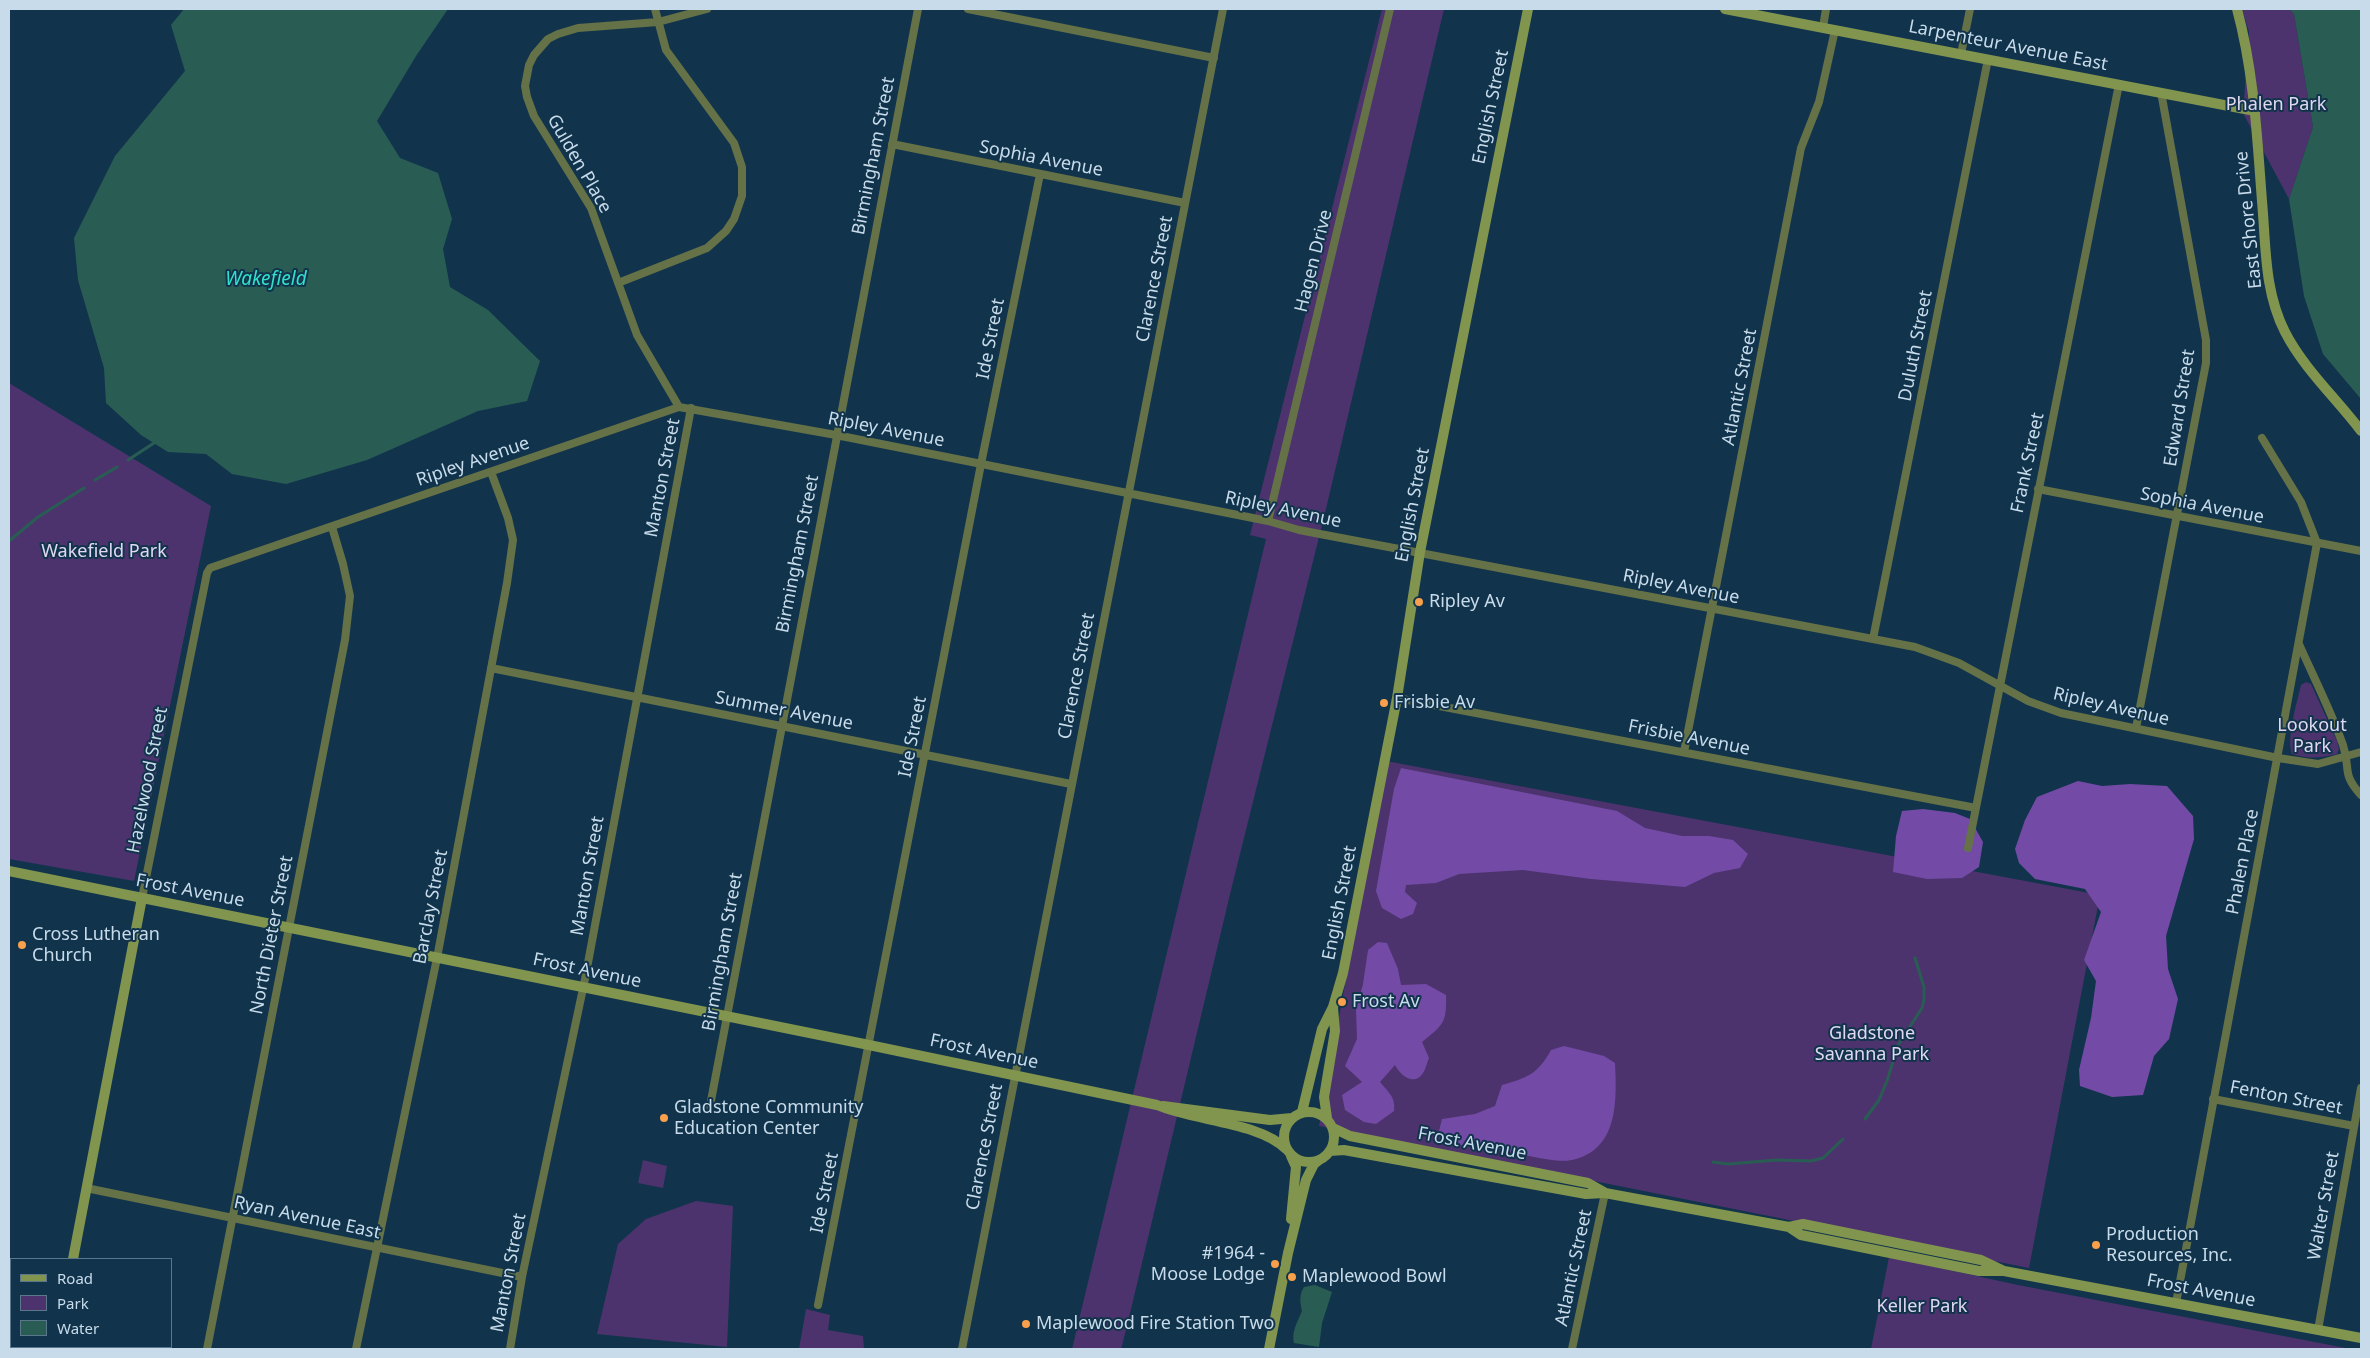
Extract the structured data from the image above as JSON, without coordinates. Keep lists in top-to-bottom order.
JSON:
{
  "streets": {
    "street": [
      "Larpenteur Avenue East",
      "English Street",
      "Birmingham Street",
      "Sophia Avenue",
      "Gulden Place",
      "East Shore Drive",
      "Hagen Drive",
      "Clarence Street",
      "Ide Street",
      "Duluth Street",
      "Atlantic Street",
      "Edward Street",
      "Ripley Avenue",
      "Frank Street",
      "Manton Street",
      "Summer Avenue",
      "Frisbie Avenue",
      "Hazelwood Street",
      "Phalen Place",
      "Frost Avenue",
      "Barclay Street",
      "North Dieter Street",
      "Fenton Street",
      "Walter Street",
      "Ryan Avenue East"
    ]
  },
  "crossings": [
    ["Larpenteur Avenue East", "East Shore Drive"],
    ["Larpenteur Avenue East", "Duluth Street"],
    ["Larpenteur Avenue East", "Atlantic Street"],
    ["Larpenteur Avenue East", "Edward Street"],
    ["Larpenteur Avenue East", "Frank Street"],
    ["English Street", "Ripley Avenue"],
    ["English Street", "Frisbie Avenue"],
    ["English Street", "Frost Avenue"],
    ["Birmingham Street", "Sophia Avenue"],
    ["Birmingham Street", "Ripley Avenue"],
    ["Birmingham Street", "Summer Avenue"],
    ["Birmingham Street", "Frost Avenue"],
    ["Sophia Avenue", "Clarence Street"],
    ["Sophia Avenue", "Ide Street"],
    ["Sophia Avenue", "Edward Street"],
    ["Sophia Avenue", "Frank Street"],
    ["Sophia Avenue", "Phalen Place"],
    ["Gulden Place", "Ripley Avenue"],
    ["Hagen Drive", "Ripley Avenue"],
    ["Clarence Street", "Ripley Avenue"],
    ["Clarence Street", "Summer Avenue"],
    ["Clarence Street", "Frost Avenue"],
    ["Ide Street", "Ripley Avenue"],
    ["Ide Street", "Summer Avenue"],
    ["Ide Street", "Frost Avenue"],
    ["Duluth Street", "Ripley Avenue"],
    ["Atlantic Street", "Ripley Avenue"],
    ["Atlantic Street", "Frisbie Avenue"],
    ["Atlantic Street", "Frost Avenue"],
    ["Edward Street", "Ripley Avenue"],
    ["Ripley Avenue", "Frank Street"],
    ["Ripley Avenue", "Manton Street"],
    ["Ripley Avenue", "Hazelwood Street"],
    ["Ripley Avenue", "Phalen Place"],
    ["Ripley Avenue", "Barclay Street"],
    ["Ripley Avenue", "North Dieter Street"],
    ["Frank Street", "Frisbie Avenue"],
    ["Manton Street", "Summer Avenue"],
    ["Manton Street", "Frost Avenue"],
    ["Manton Street", "Ryan Avenue East"],
    ["Summer Avenue", "Barclay Street"],
    ["Hazelwood Street", "Frost Avenue"],
    ["Hazelwood Street", "Ryan Avenue East"],
    ["Phalen Place", "Frost Avenue"],
    ["Phalen Place", "Fenton Street"],
    ["Frost Avenue", "Barclay Street"],
    ["Frost Avenue", "North Dieter Street"],
    ["Frost Avenue", "Walter Street"],
    ["Barclay Street", "Ryan Avenue East"],
    ["North Dieter Street", "Ryan Avenue East"],
    ["Fenton Street", "Walter Street"]
  ],
  "water": ["Wakefield"],
  "parks": [
    "Phalen Park",
    "Wakefield Park",
    "Lookout Park",
    "Gladstone Savanna Park",
    "Keller Park"
  ],
  "places": [
    "Ripley Av",
    "Frisbie Av",
    "Cross Lutheran Church",
    "Frost Av",
    "Gladstone Community Education Center",
    "Production Resources, Inc.",
    "#1964 - Moose Lodge",
    "Maplewood Bowl",
    "Maplewood Fire Station Two"
  ],
  "legend": ["Road", "Park", "Water"]
}
